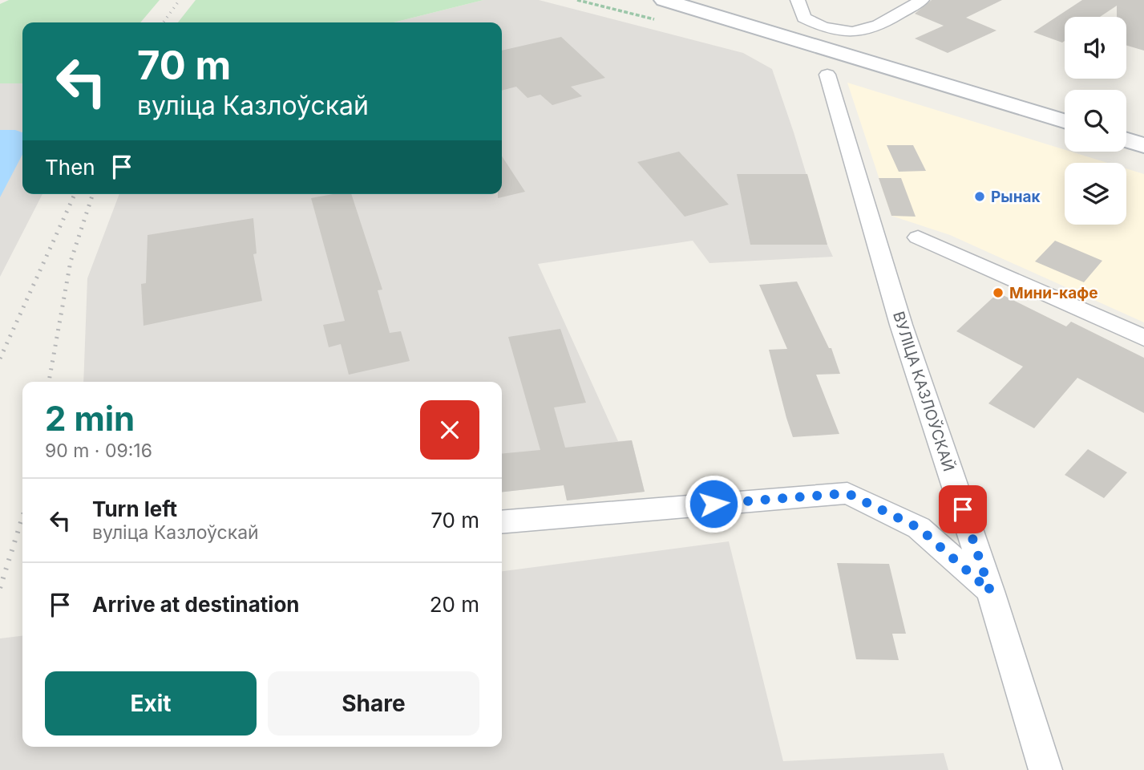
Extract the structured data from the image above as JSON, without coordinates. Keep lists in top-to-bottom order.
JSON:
{
  "streets": {
    "street": ["ВУЛІЦА КАЗЛОЎСКАЙ"]
  },
  "places": ["Рынак", "Мини-кафе"],
  "page": {
    "turn": ["70 m", "вуліца Казлоўскай"],
    "then": "Then",
    "heading": ["2 min", "90 m · 09:16"],
    "list": [
      {
        "name": "Turn left",
        "note": "вуліца Казлоўскай",
        "value": "70 m"
      },
      {
        "name": "Arrive at destination",
        "value": "20 m"
      }
    ],
    "buttons": ["Exit", "Share"]
  }
}
